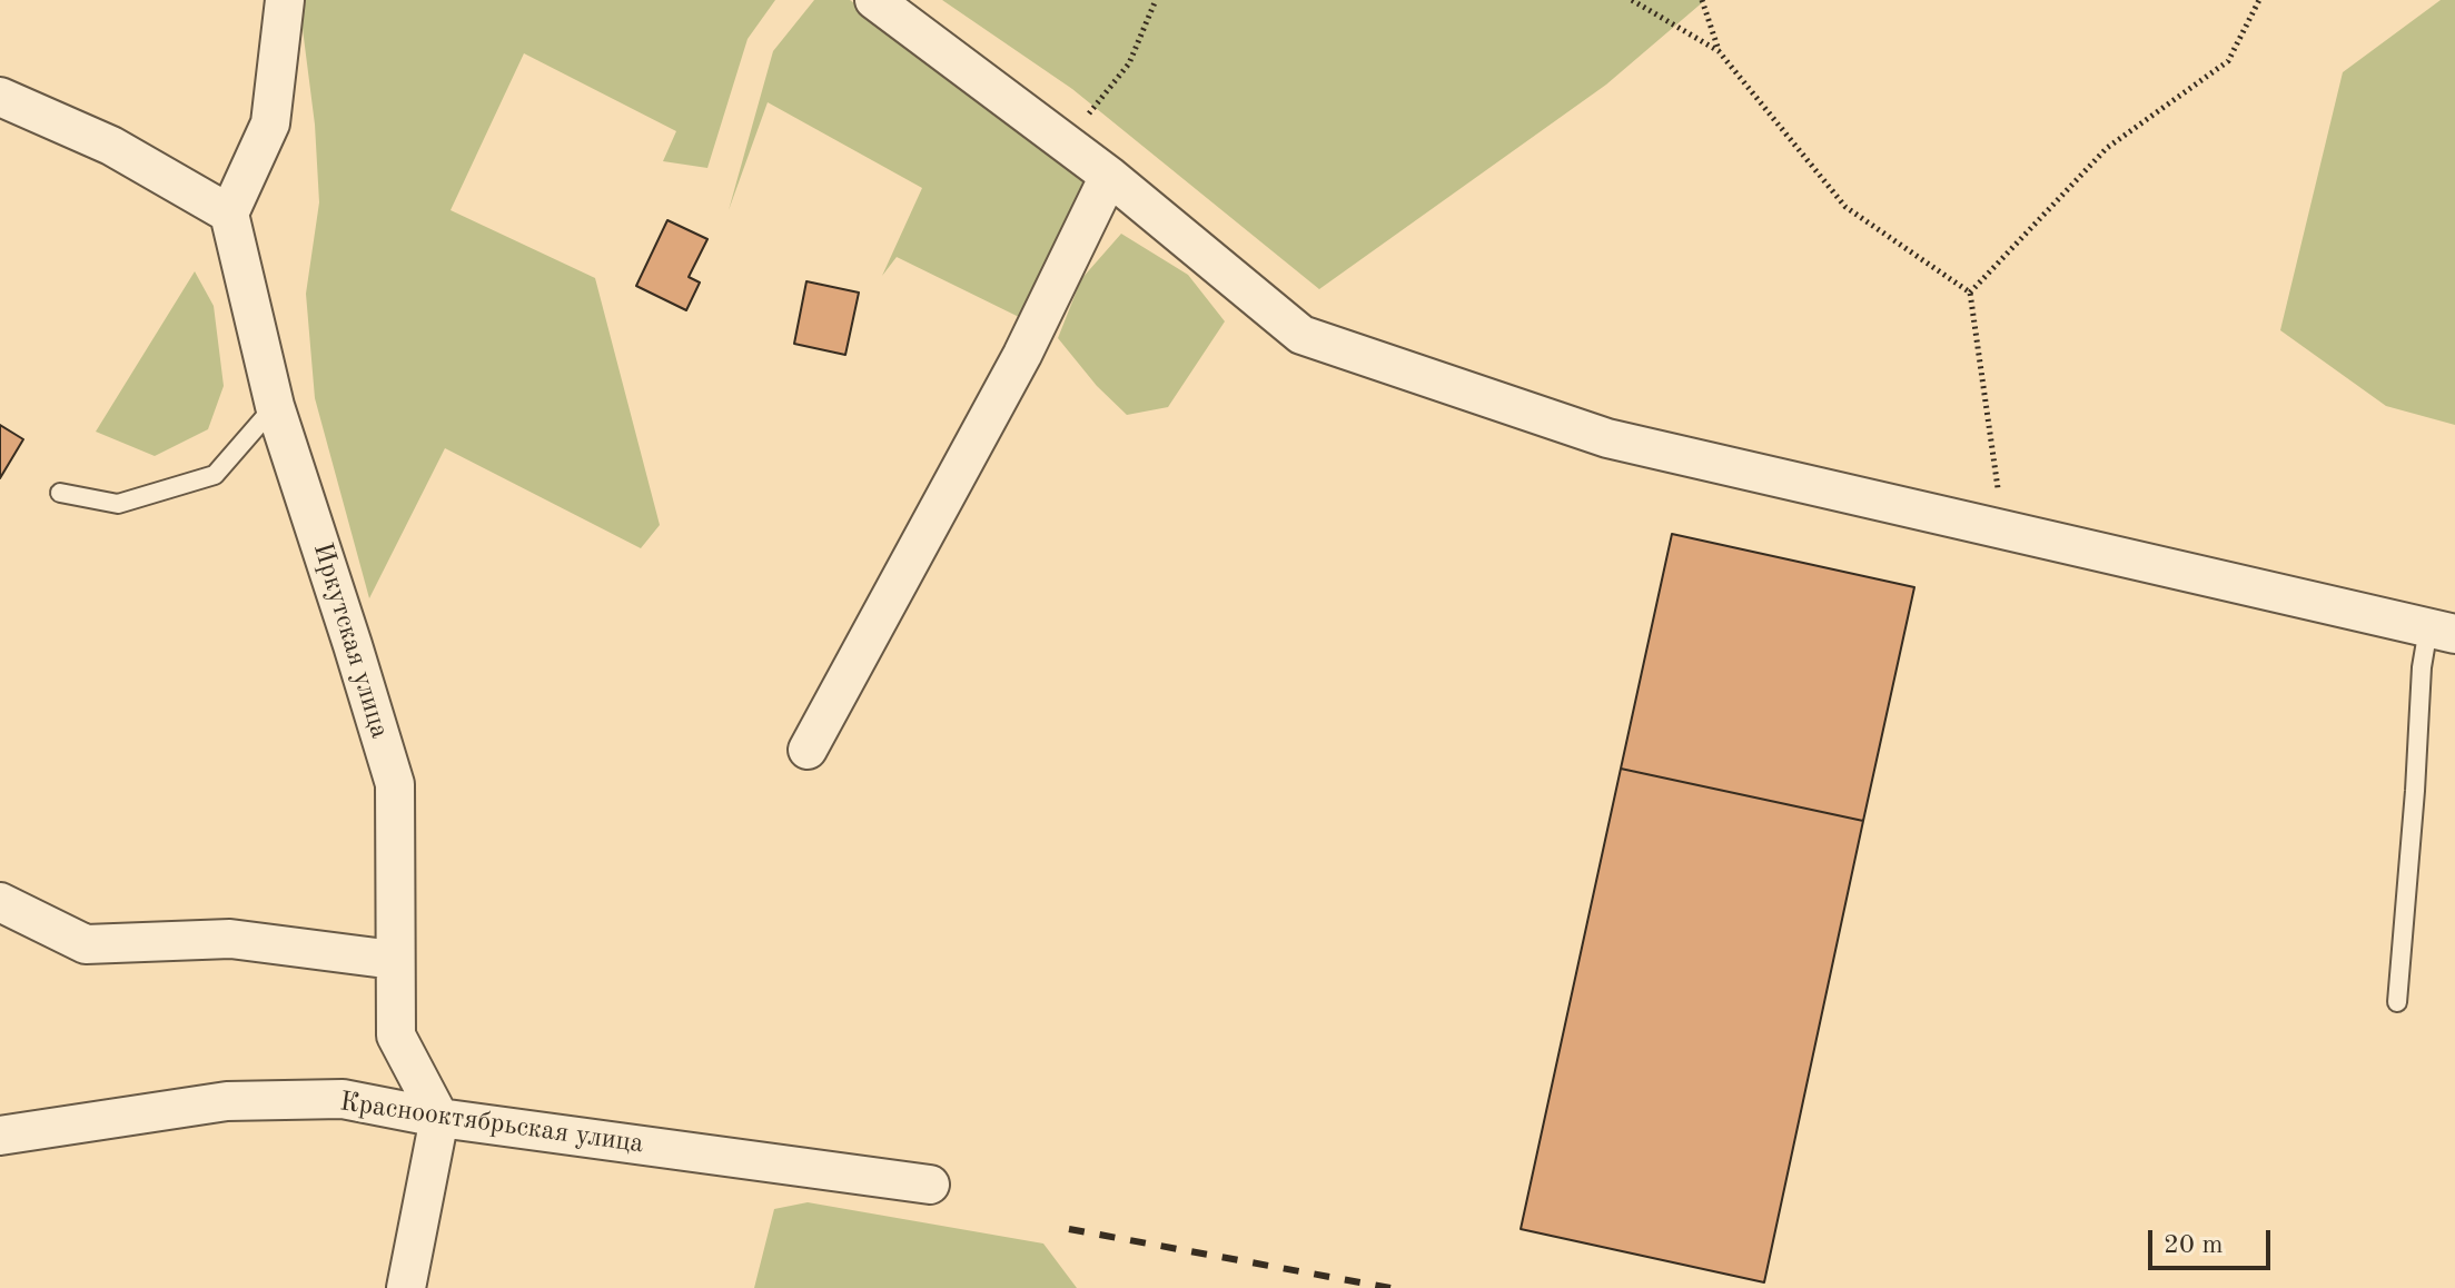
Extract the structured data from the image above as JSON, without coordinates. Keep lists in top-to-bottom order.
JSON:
{
  "streets": {
    "street": ["Иркутская улица", "Краснооктябрьская улица"]
  },
  "crossings": [
    ["Иркутская улица", "Краснооктябрьская улица"]
  ],
  "scale_bar": "20 m"
}
